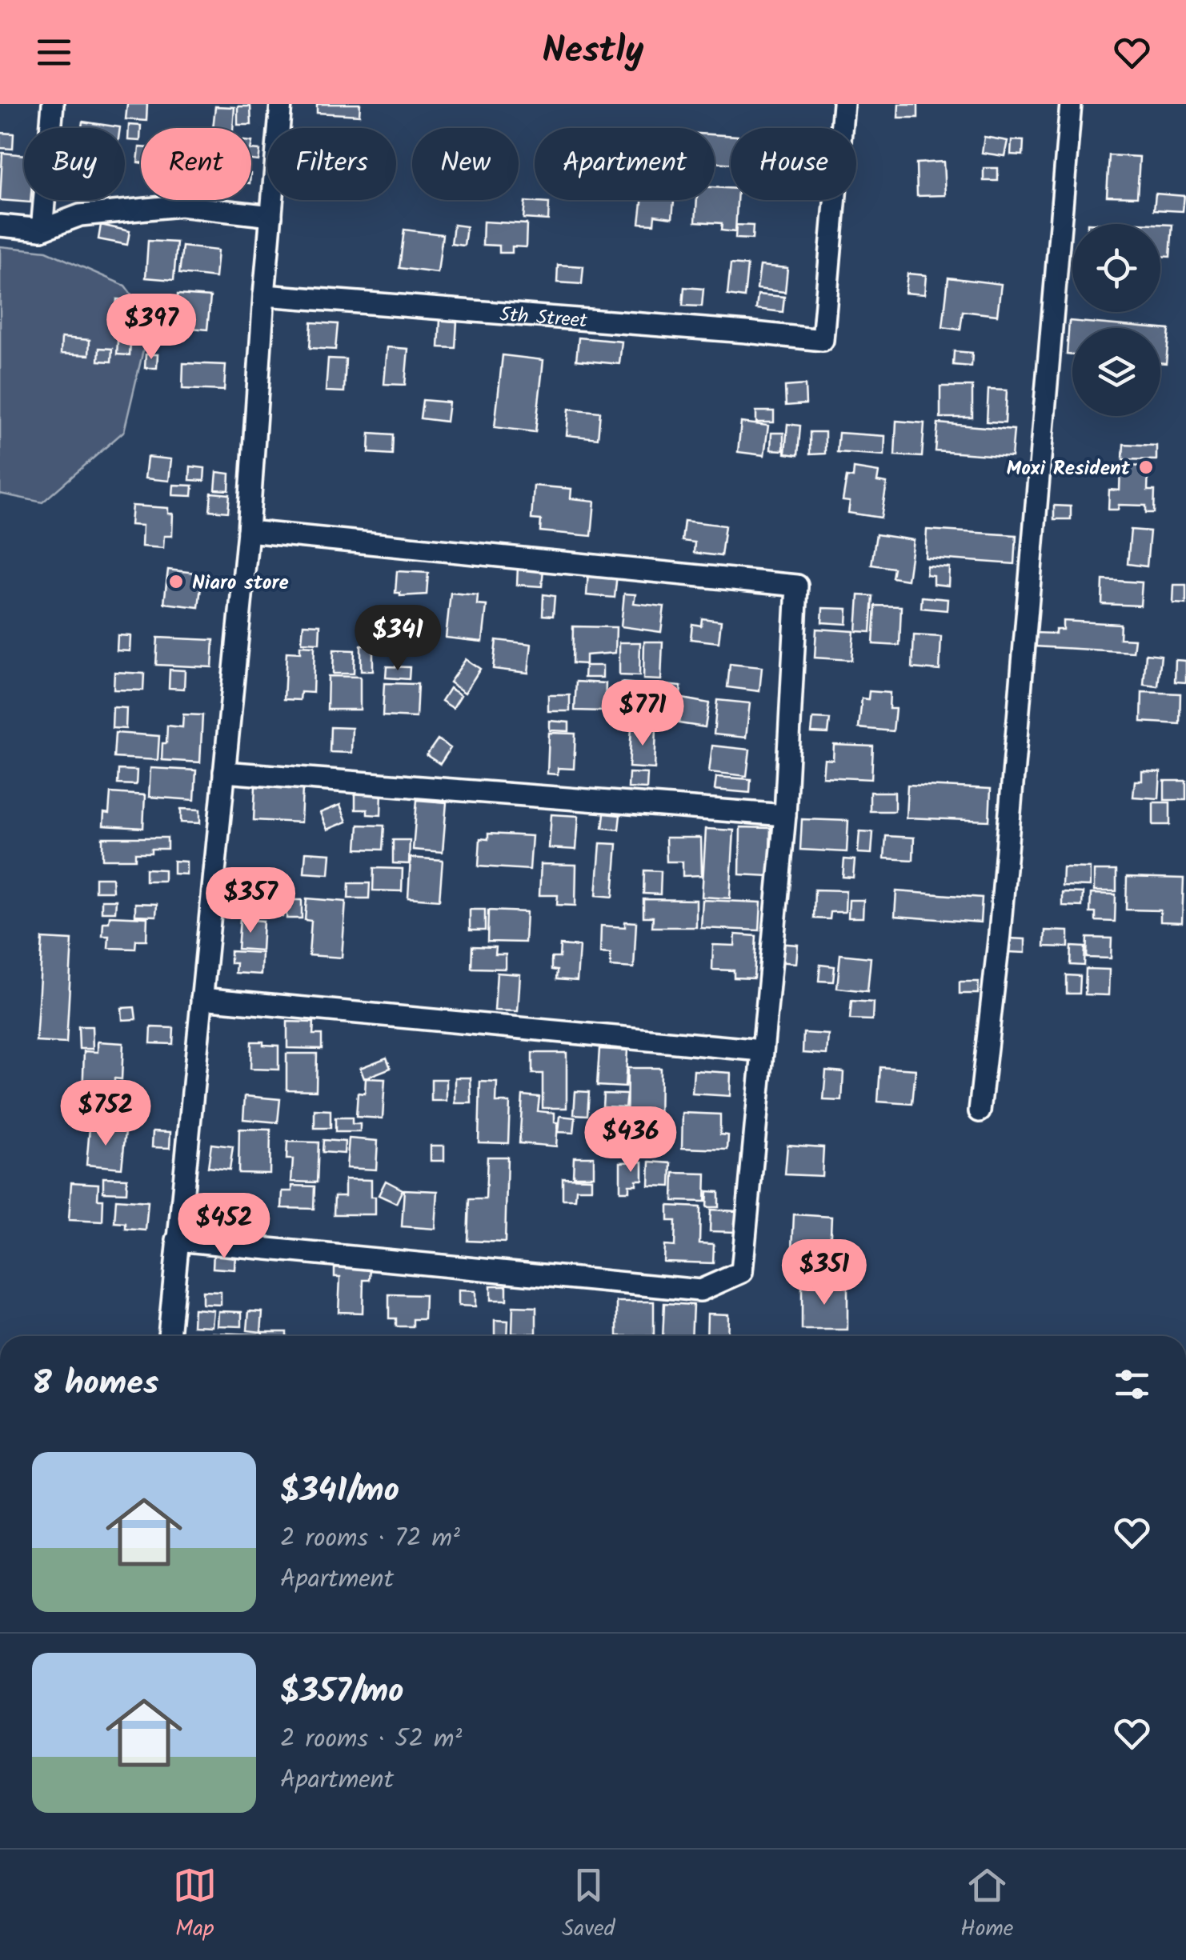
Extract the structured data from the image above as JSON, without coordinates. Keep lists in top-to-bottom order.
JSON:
{
  "streets": {
    "street": ["5th Street"]
  },
  "places": ["Moxi Resident", "Niaro store"],
  "page": {
    "header": "Nestly",
    "chip": [
      "Buy",
      "Rent",
      "Filters",
      "New",
      "Apartment",
      "House"
    ],
    "price": [
      "$397",
      "$341",
      "$771",
      "$357",
      "$752",
      "$436",
      "$452",
      "$351"
    ],
    "heading": "8 homes",
    "list": [
      {
        "name": "$341/mo",
        "note": "2 rooms · 72 m² · Apartment"
      },
      {
        "name": "$357/mo",
        "note": "2 rooms · 52 m² · Apartment"
      }
    ],
    "tabs": ["Map", "Saved", "Home"]
  }
}
